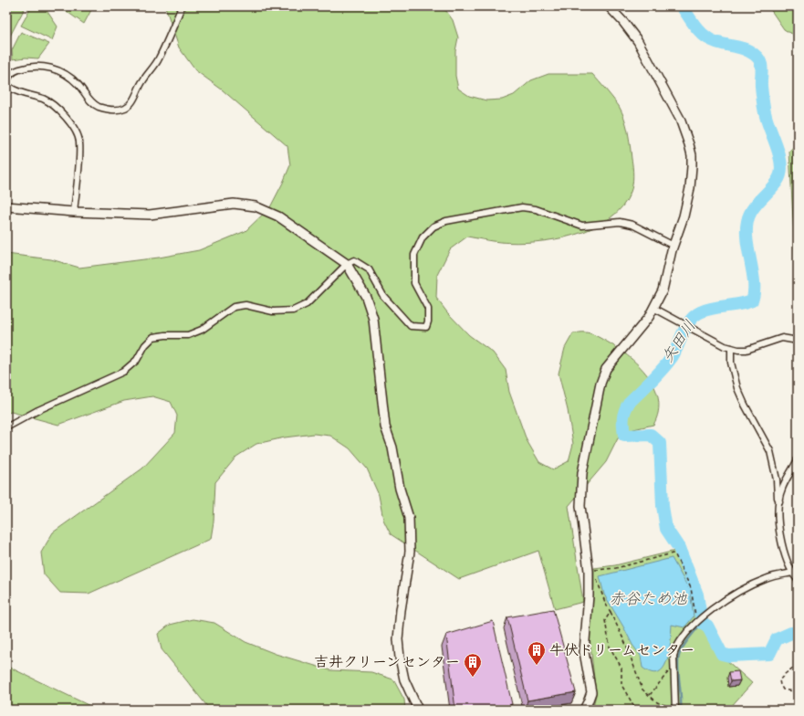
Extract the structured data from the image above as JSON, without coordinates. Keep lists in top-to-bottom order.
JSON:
{
  "water": ["矢田川", "赤谷ため池"],
  "places": {
    "building": ["牛伏ドリームセンター", "吉井クリーンセンター"]
  }
}
